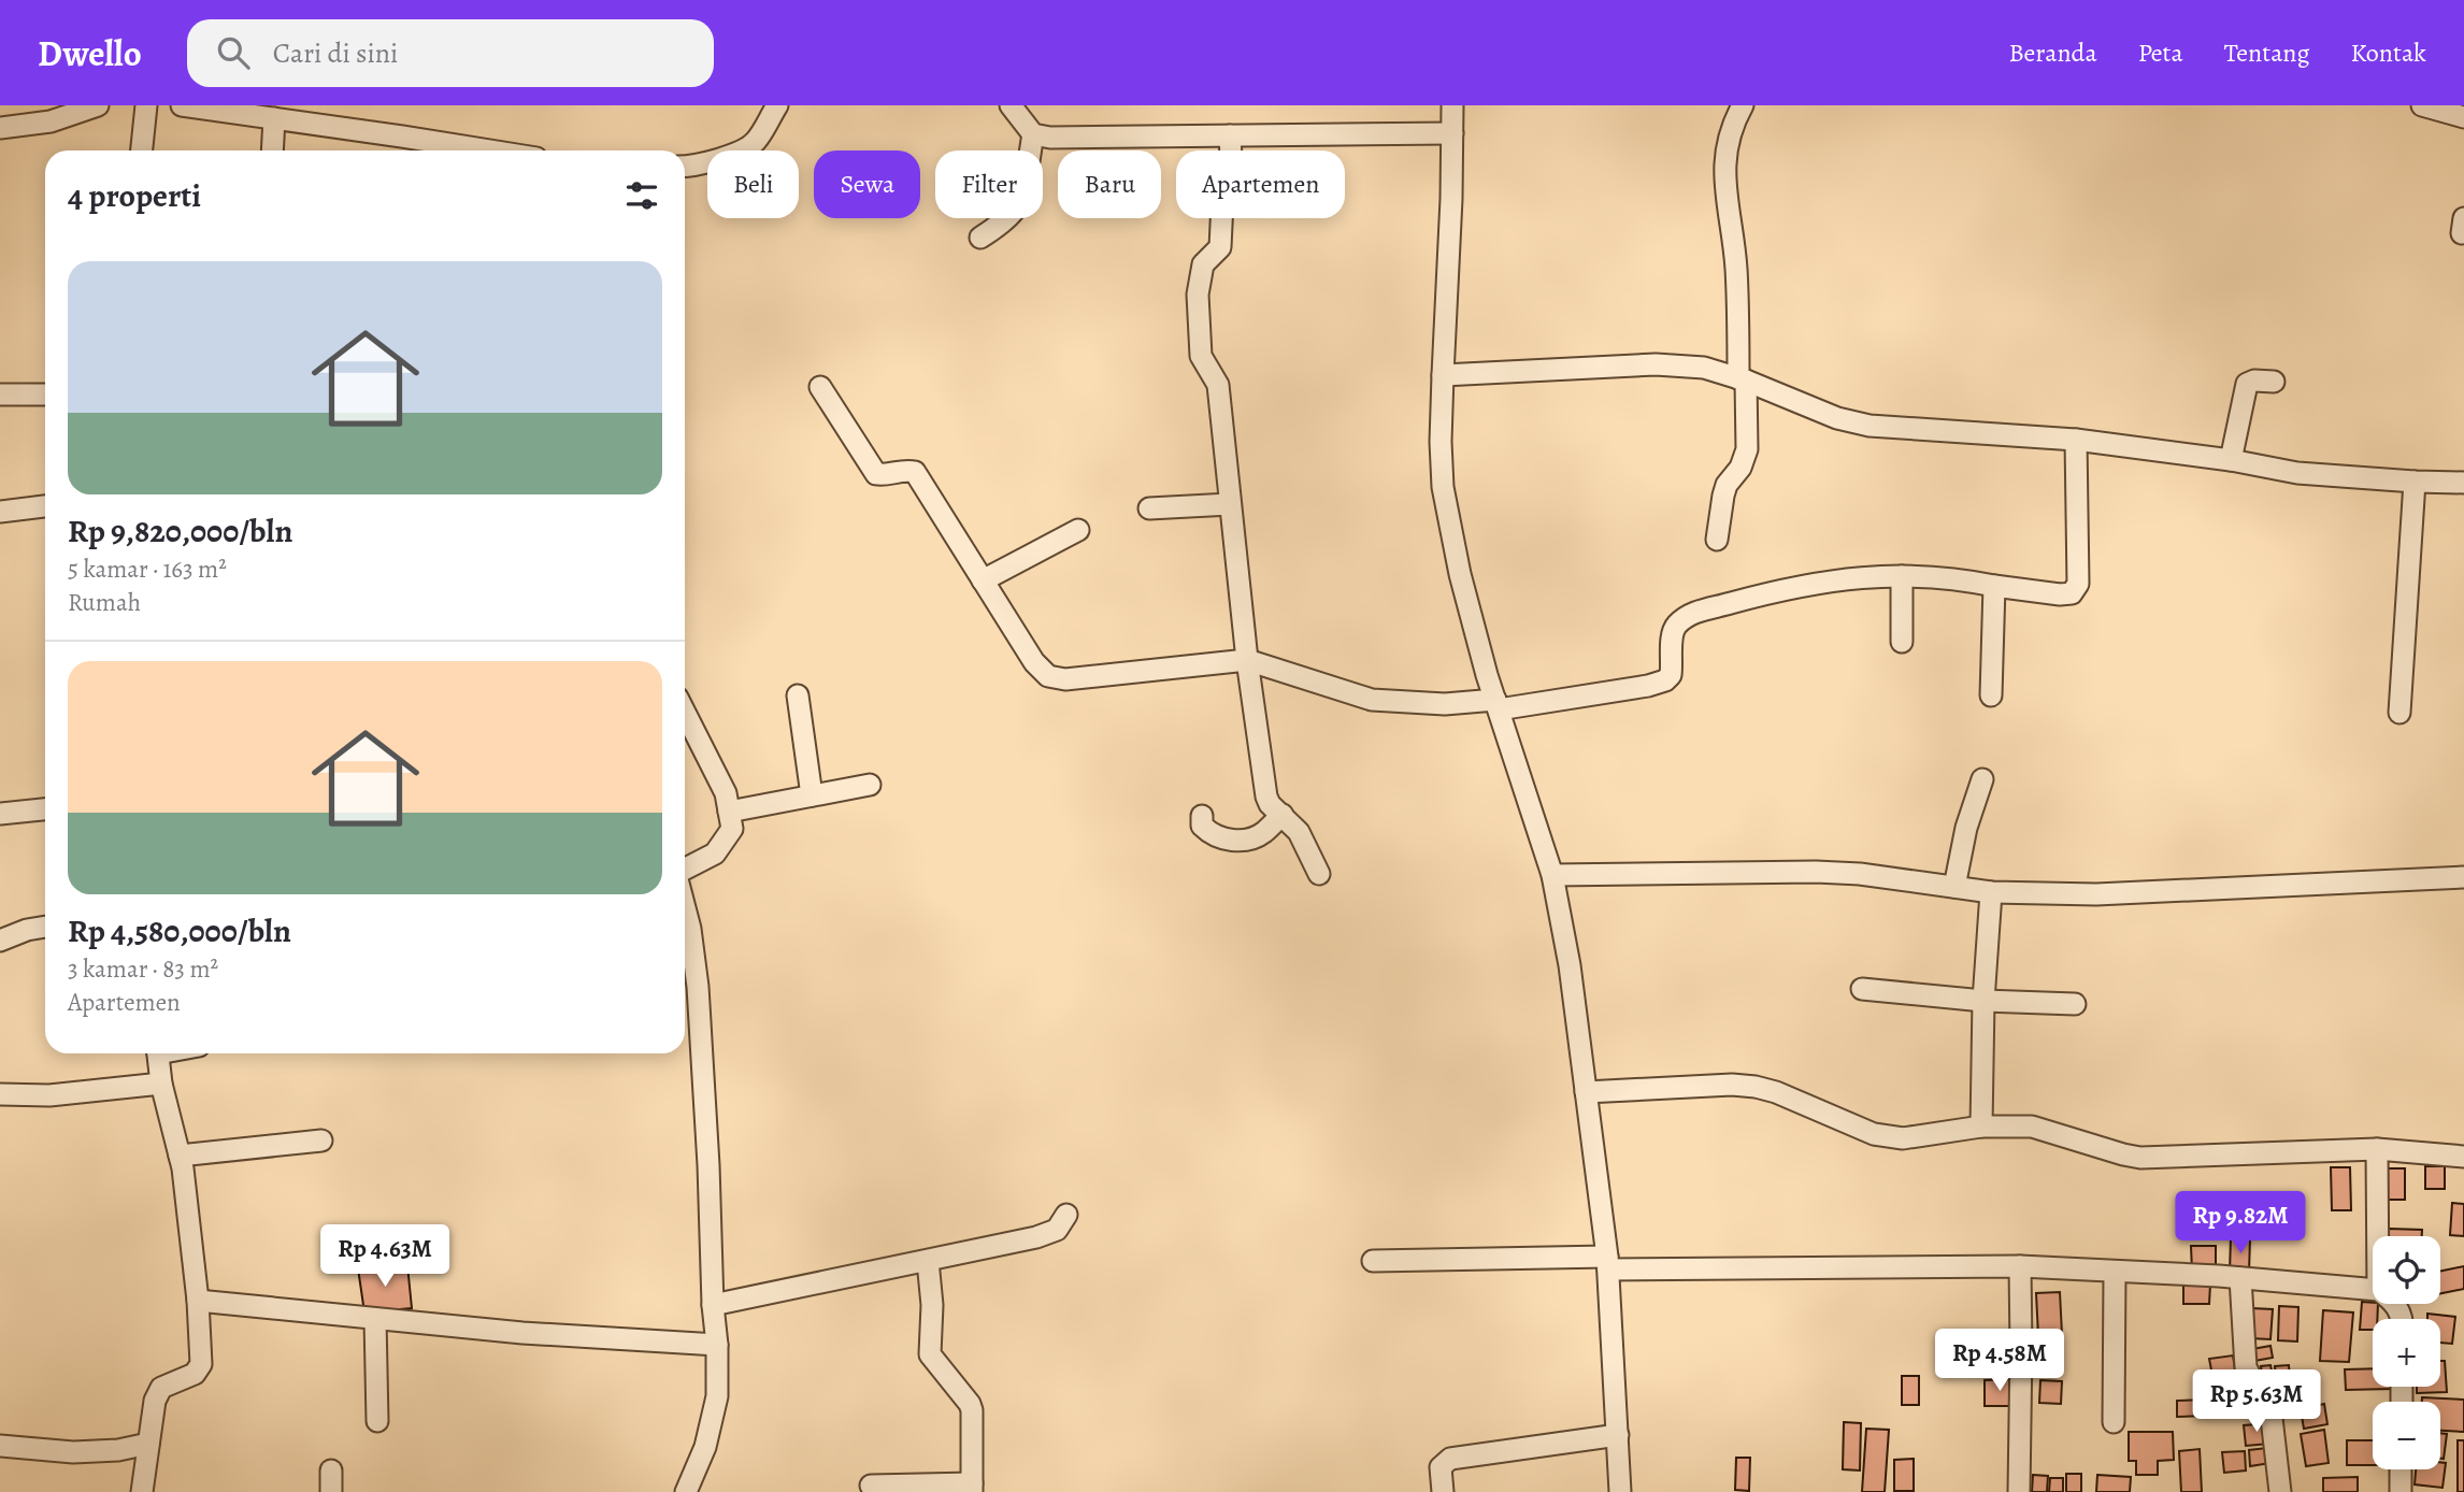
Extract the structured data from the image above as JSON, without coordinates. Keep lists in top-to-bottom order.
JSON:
{
  "page": {
    "header": "Dwello",
    "search": "Cari di sini",
    "nav": [
      "Beranda",
      "Peta",
      "Tentang",
      "Kontak"
    ],
    "chip": [
      "Beli",
      "Sewa",
      "Filter",
      "Baru",
      "Apartemen"
    ],
    "heading": "4 properti",
    "list": [
      {
        "name": "Rp 9,820,000/bln",
        "note": "5 kamar · 163 m² · Rumah"
      },
      {
        "name": "Rp 4,580,000/bln",
        "note": "3 kamar · 83 m² · Apartemen"
      }
    ],
    "price": [
      "Rp 9.82M",
      "Rp 4.63M",
      "Rp 4.58M",
      "Rp 5.63M"
    ],
    "map_buttons": ["+", "−"]
  }
}
